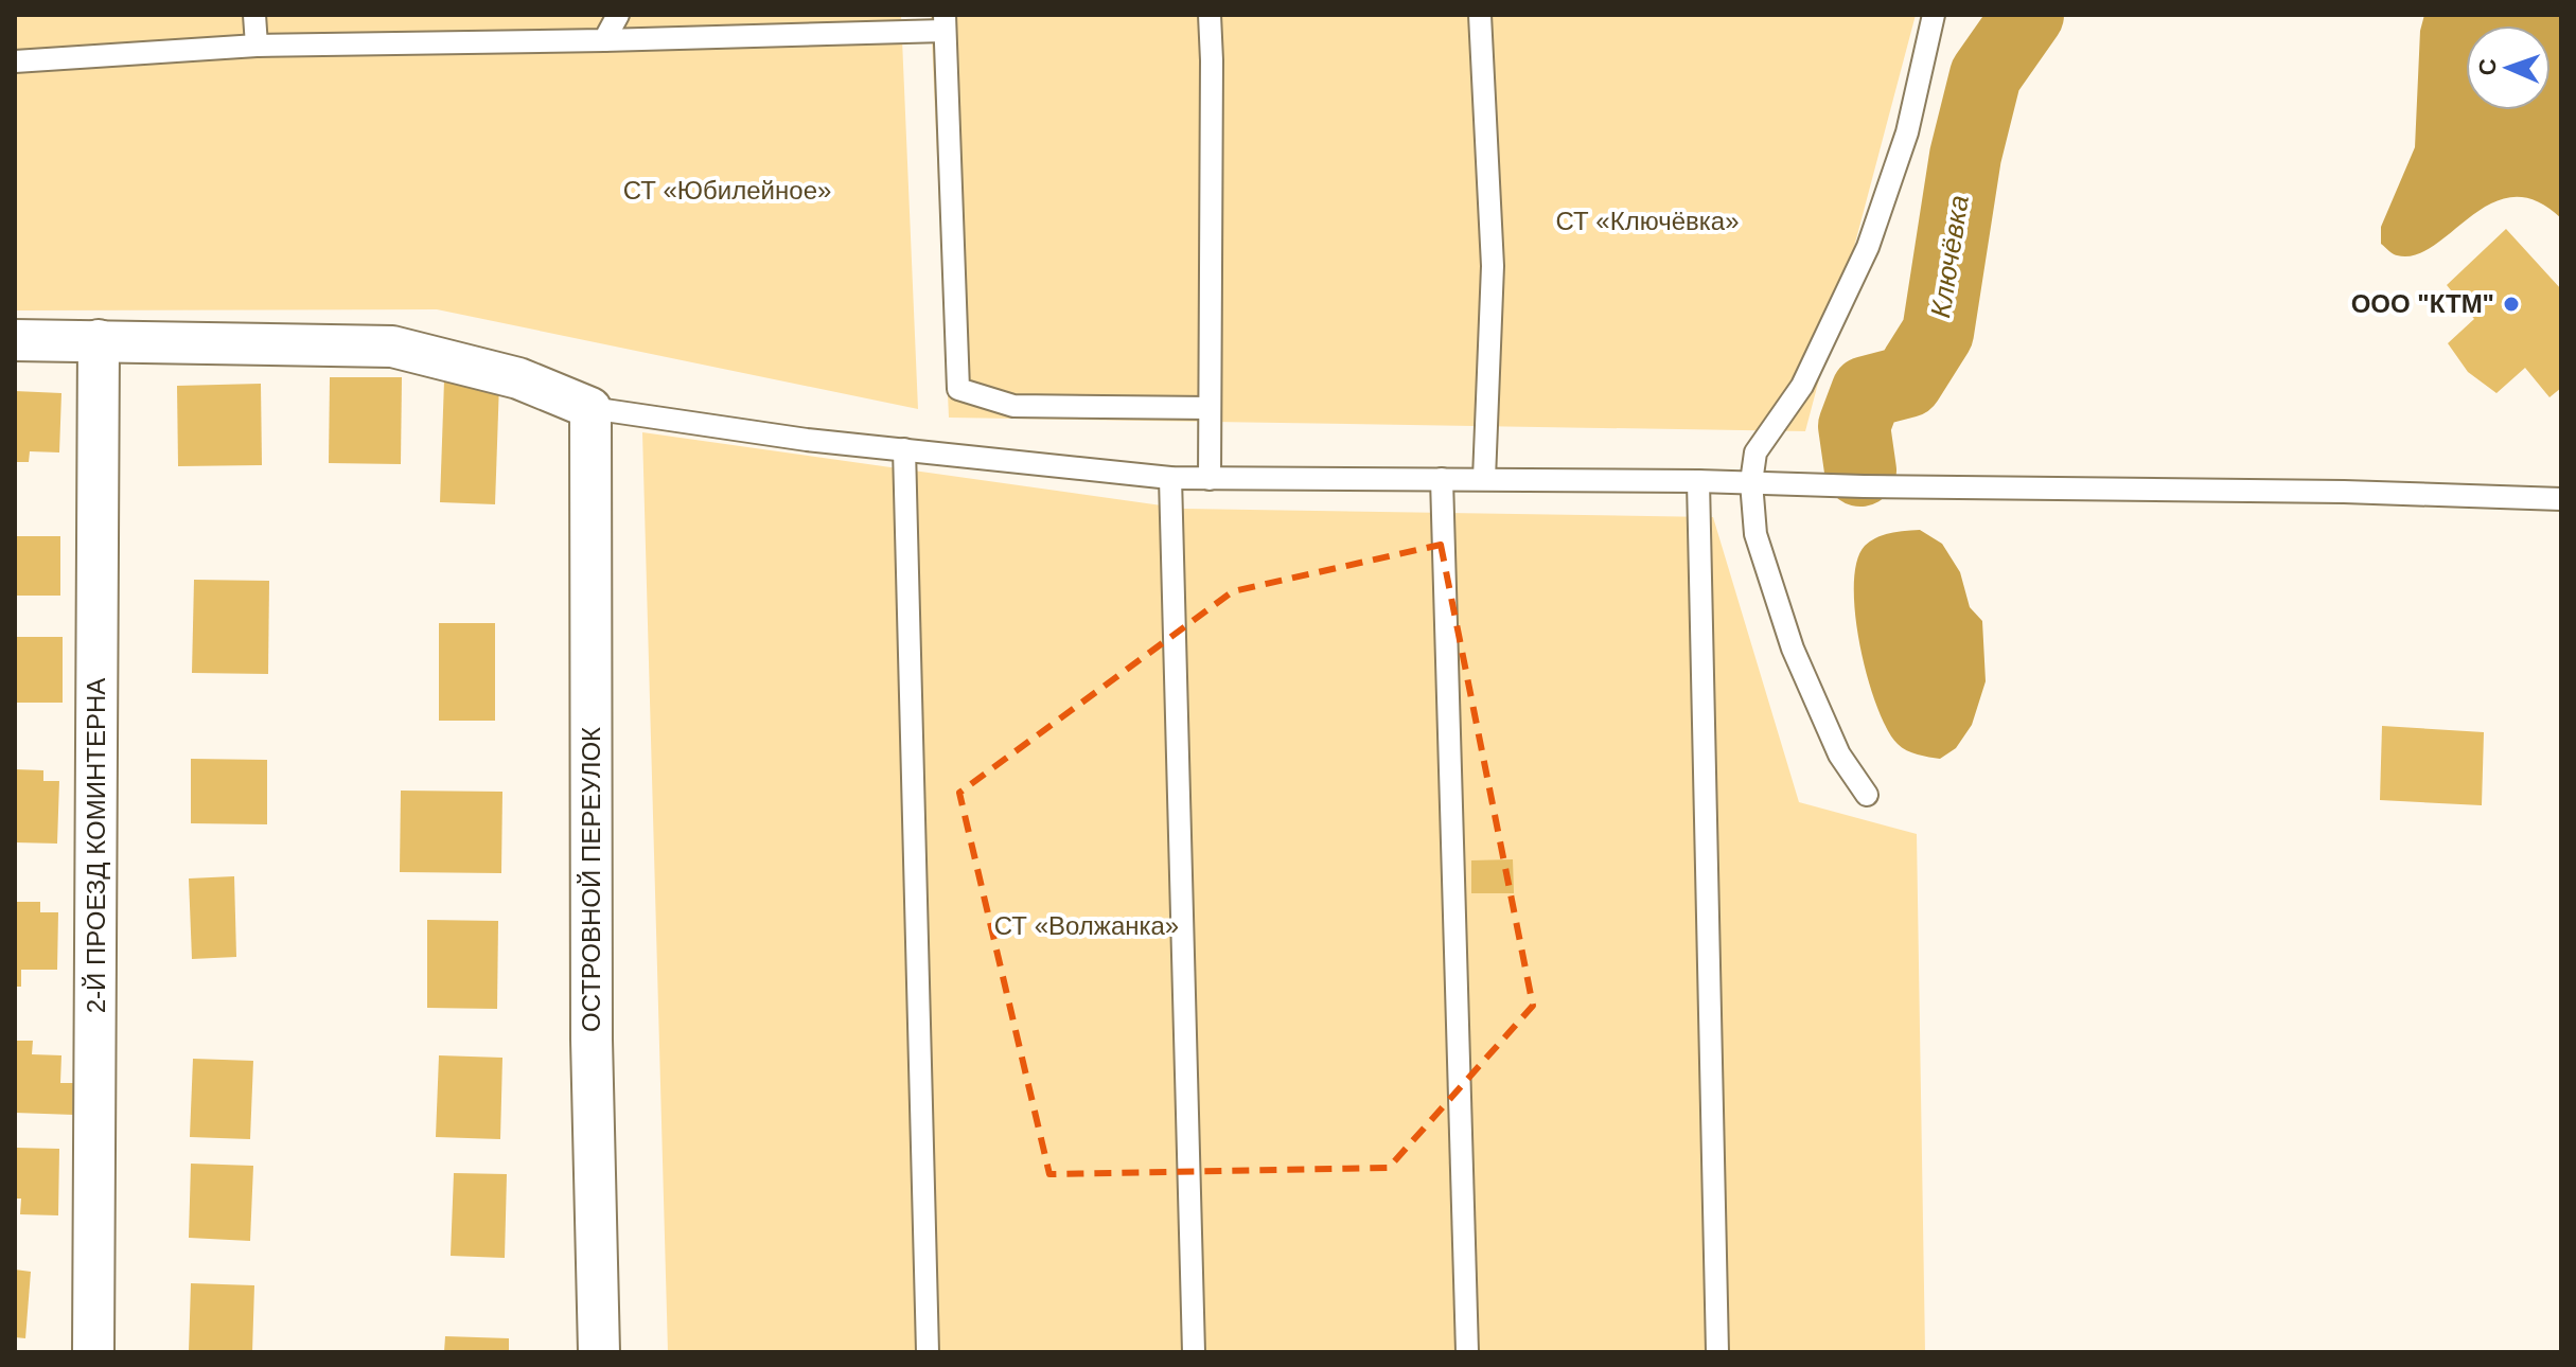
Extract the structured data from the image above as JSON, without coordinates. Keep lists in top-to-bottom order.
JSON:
{
  "streets": {
    "street": ["2-Й ПРОЕЗД КОМИНТЕРНА", "ОСТРОВНОЙ ПЕРЕУЛОК"]
  },
  "water": ["Ключёвка"],
  "parks": ["СТ «Юбилейное»", "СТ «Ключёвка»", "СТ «Волжанка»"],
  "places": ["ООО \"КТМ\""],
  "north": "left"
}
